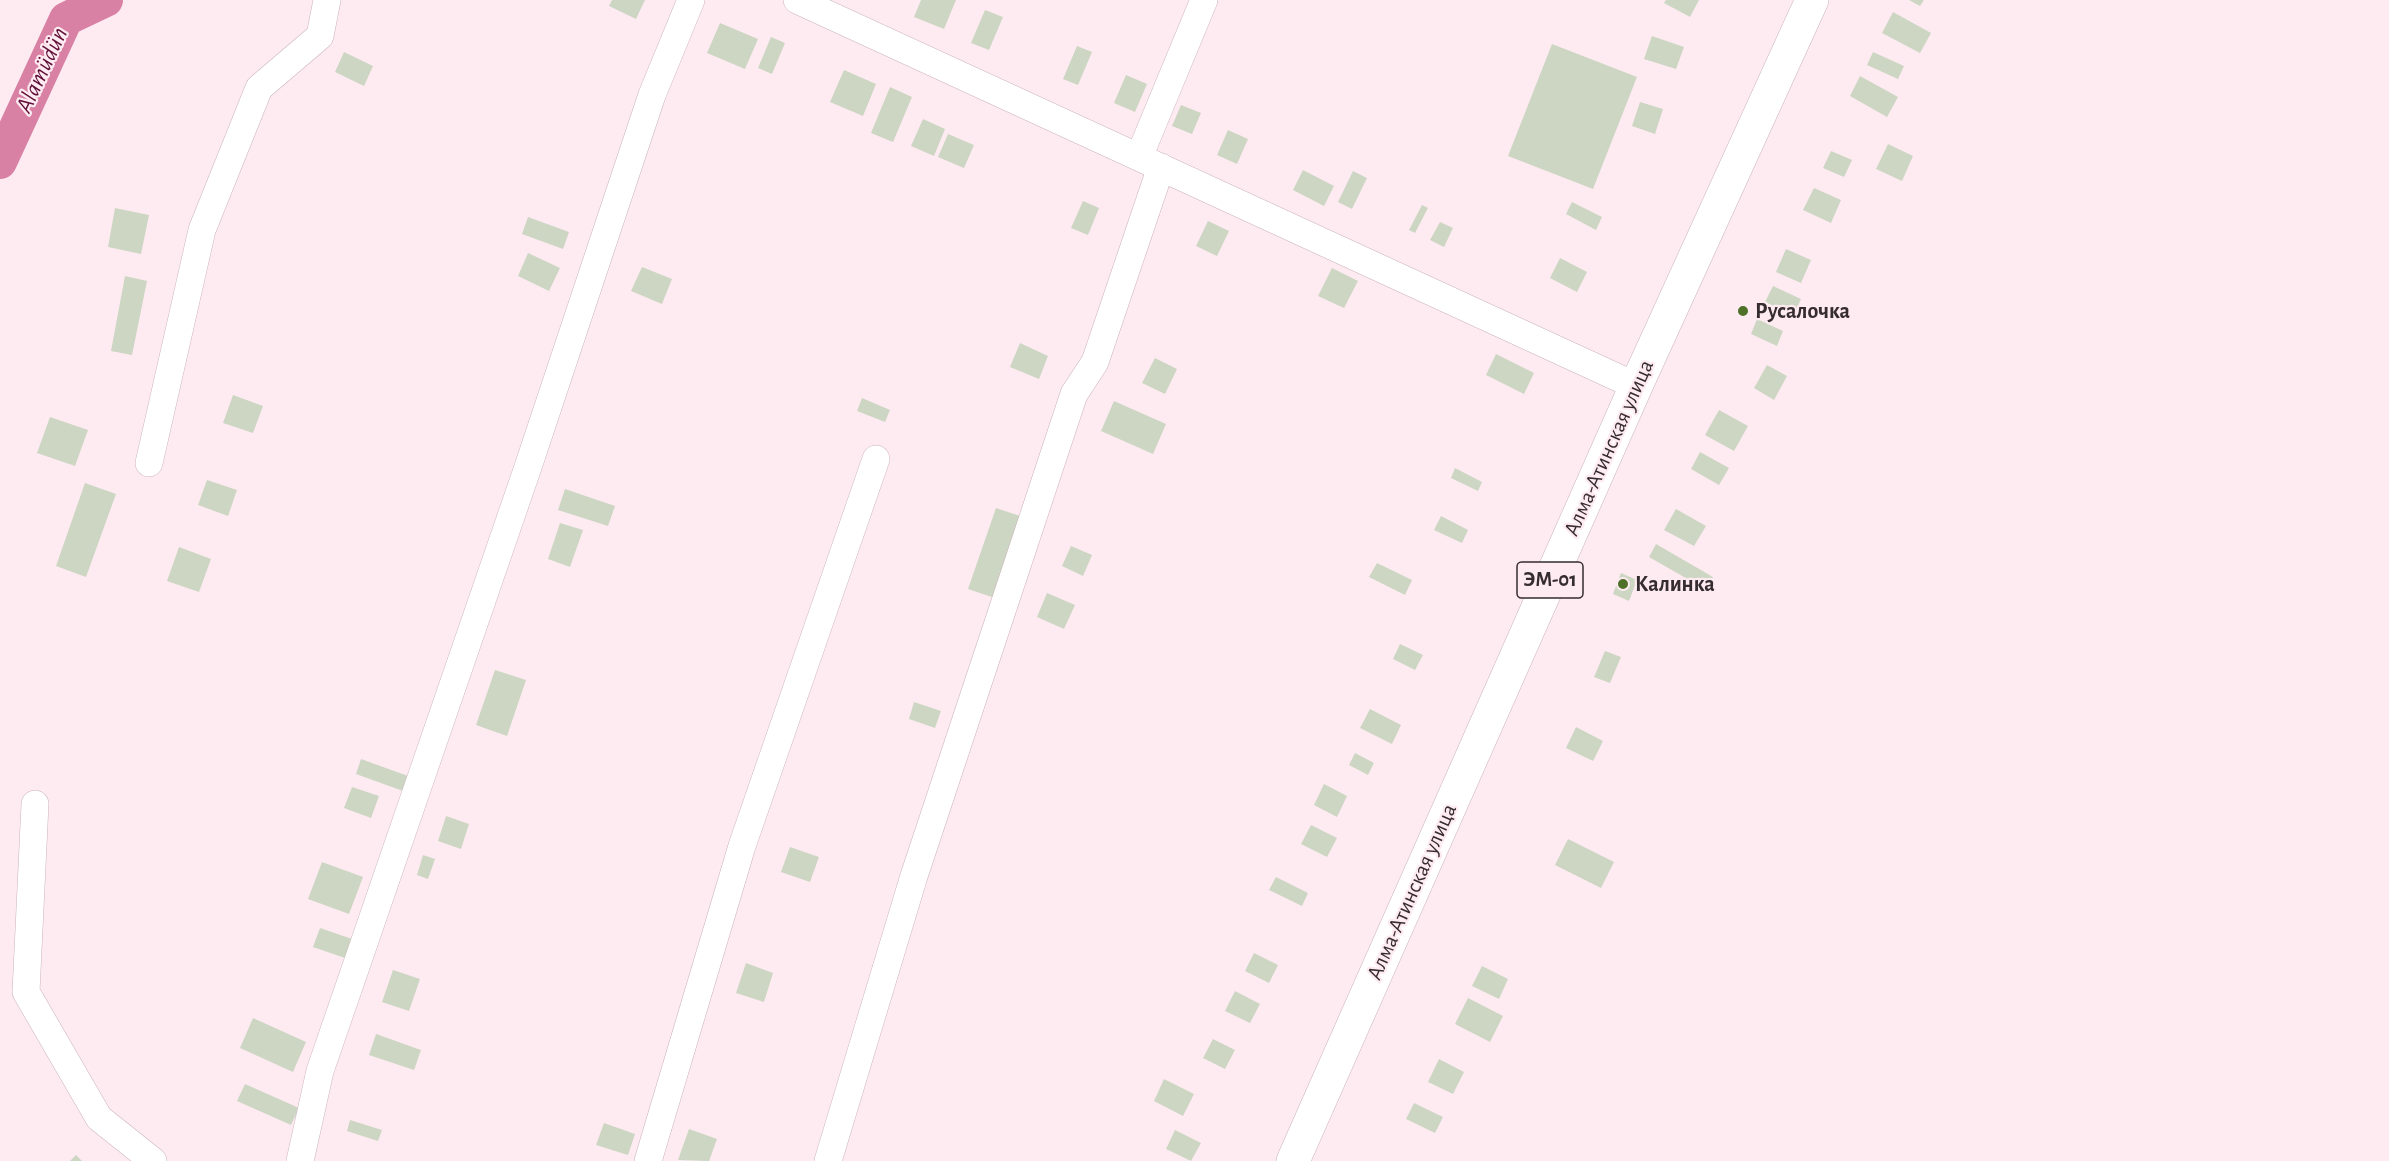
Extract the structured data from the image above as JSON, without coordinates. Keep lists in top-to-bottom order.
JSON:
{
  "streets": {
    "highway": ["Алма-Атинская улица", "ЭМ-01"]
  },
  "water": ["Alamüdün"],
  "places": ["Русалочка", "Калинка"]
}
